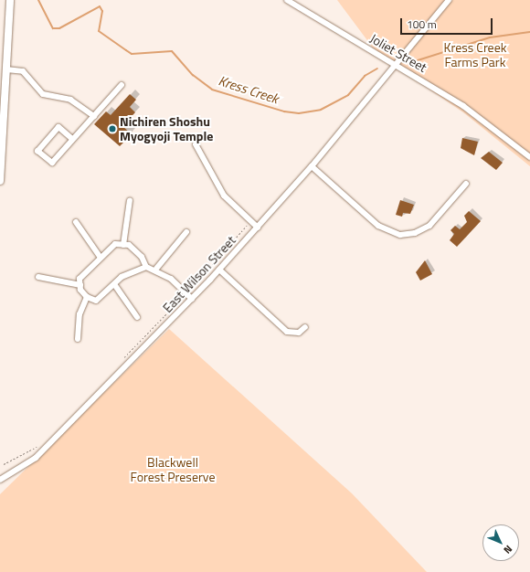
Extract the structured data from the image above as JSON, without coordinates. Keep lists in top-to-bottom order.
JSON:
{
  "streets": {
    "street": ["Joliet Street", "East Wilson Street"]
  },
  "crossings": [
    ["Joliet Street", "East Wilson Street"]
  ],
  "water": ["Kress Creek"],
  "parks": ["Kress Creek Farms Park", "Blackwell Forest Preserve"],
  "places": ["Nichiren Shoshu Myogyoji Temple"],
  "scale_bar": "100 m",
  "north": "bottom right"
}
